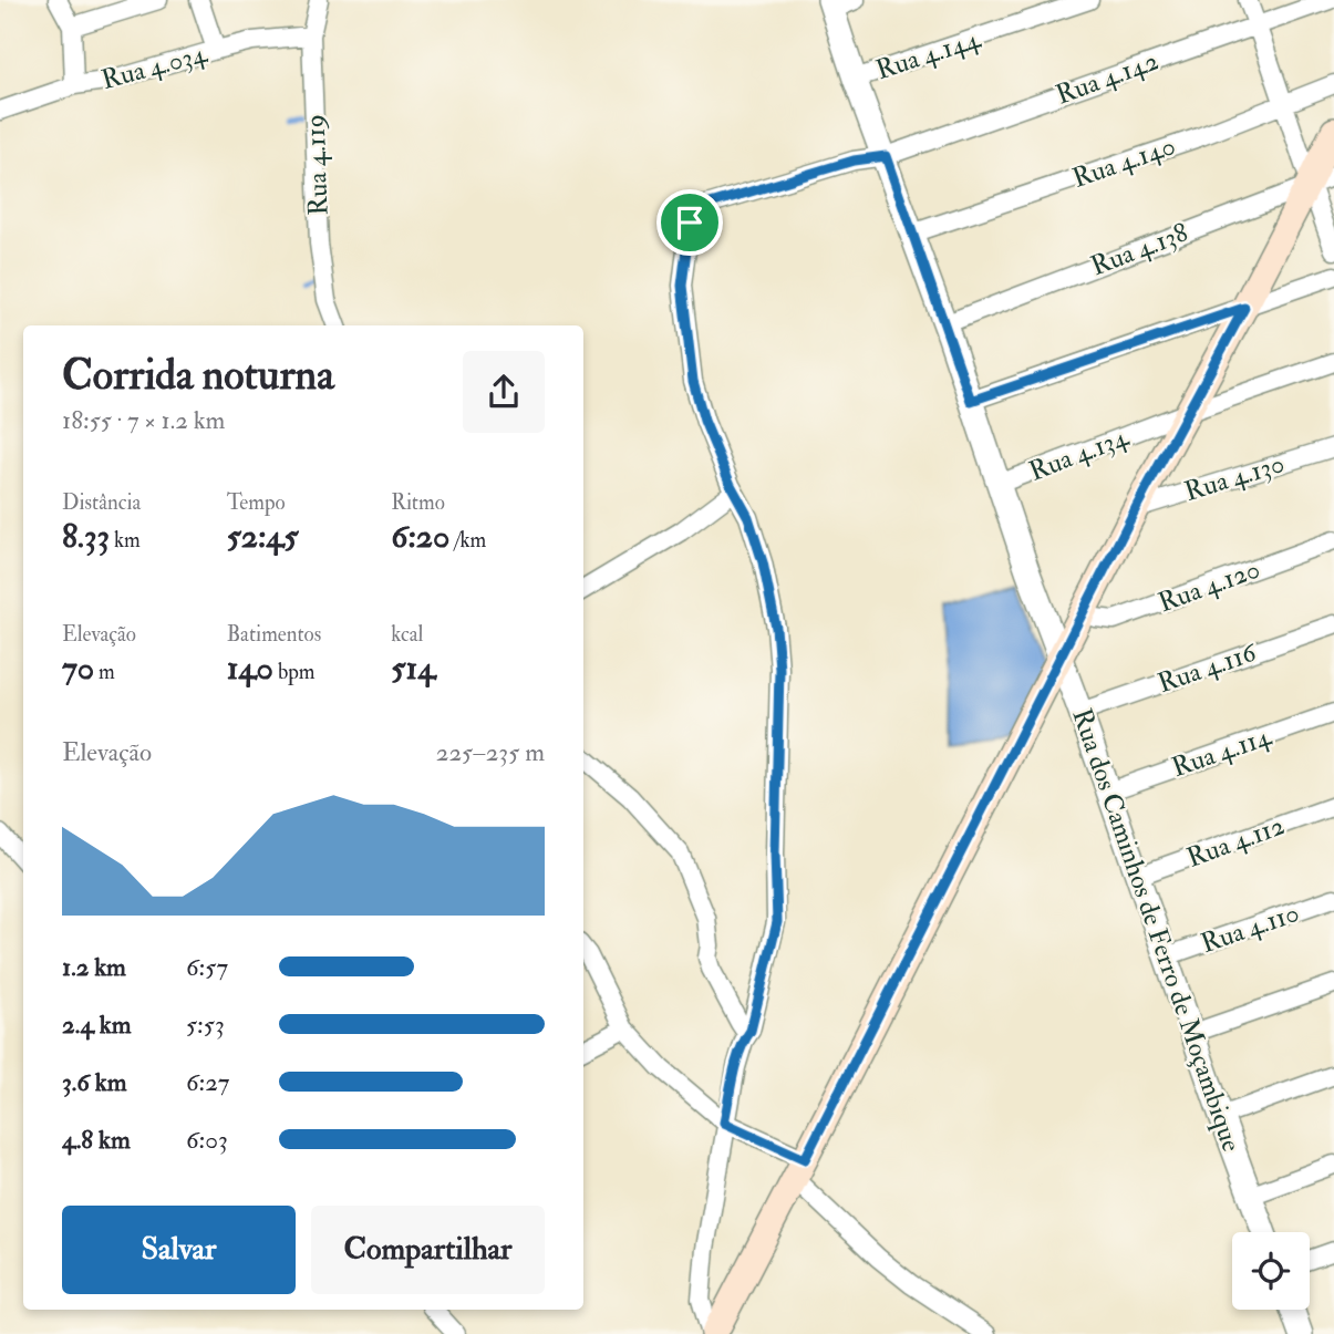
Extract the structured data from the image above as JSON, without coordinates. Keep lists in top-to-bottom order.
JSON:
{
  "streets": {
    "street": [
      "Rua 4.144",
      "Rua 4.034",
      "Rua 4.142",
      "Rua 4.140",
      "Rua 4.119",
      "Rua 4.138",
      "Rua 4.134",
      "Rua 4.130",
      "Rua 4.120",
      "Rua 4.116",
      "Rua 4.114",
      "Rua 4.112",
      "Rua 4.110",
      "Rua dos Caminhos de Ferro de Moçambique"
    ]
  },
  "crossings": [
    ["Rua 4.144", "Rua dos Caminhos de Ferro de Moçambique"],
    ["Rua 4.034", "Rua 4.119"],
    ["Rua 4.142", "Rua dos Caminhos de Ferro de Moçambique"],
    ["Rua 4.140", "Rua dos Caminhos de Ferro de Moçambique"],
    ["Rua 4.138", "Rua dos Caminhos de Ferro de Moçambique"],
    ["Rua 4.134", "Rua dos Caminhos de Ferro de Moçambique"],
    ["Rua 4.116", "Rua dos Caminhos de Ferro de Moçambique"],
    ["Rua 4.114", "Rua dos Caminhos de Ferro de Moçambique"],
    ["Rua 4.112", "Rua dos Caminhos de Ferro de Moçambique"],
    ["Rua 4.110", "Rua dos Caminhos de Ferro de Moçambique"]
  ],
  "page": {
    "heading": ["Corrida noturna", "18:55 · 7 × 1.2 km"],
    "stats": [
      ["Distância", "8.33 km"],
      ["Tempo", "52:45"],
      ["Ritmo", "6:20 /km"],
      ["Elevação", "70 m"],
      ["Batimentos", "140 bpm"],
      ["kcal", "514"]
    ],
    "chart": ["Elevação", "225–235 m"],
    "list": [
      {
        "name": "1.2 km",
        "note": "6:57"
      },
      {
        "name": "2.4 km",
        "note": "5:53"
      },
      {
        "name": "3.6 km",
        "note": "6:27"
      },
      {
        "name": "4.8 km",
        "note": "6:03"
      }
    ],
    "buttons": ["Salvar", "Compartilhar"]
  }
}
